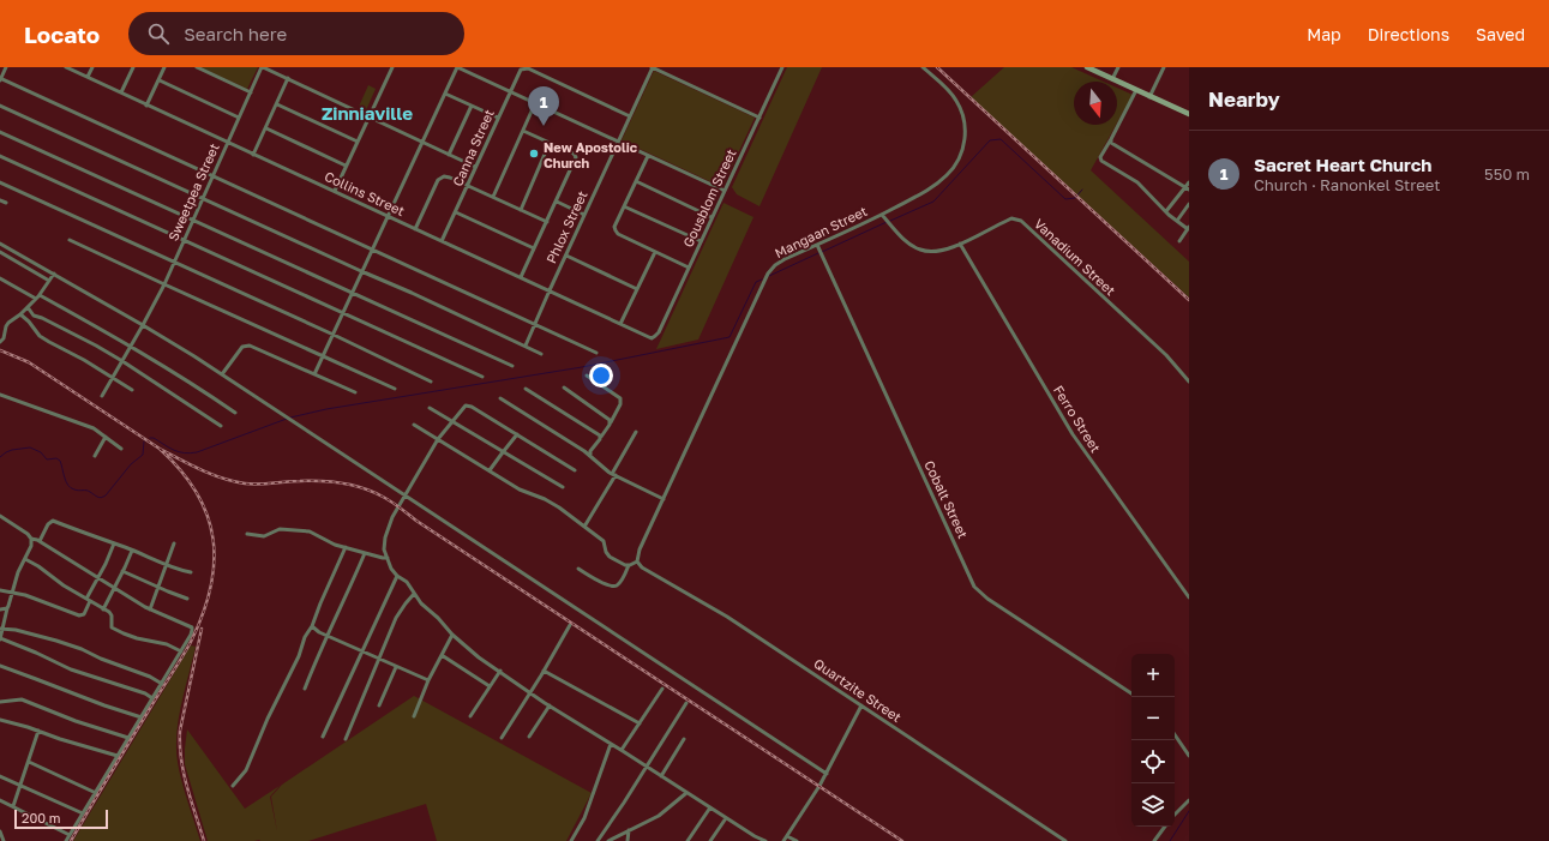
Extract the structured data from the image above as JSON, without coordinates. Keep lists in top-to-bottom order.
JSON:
{
  "streets": {
    "street": [
      "Canna Street",
      "Sweetpea Street",
      "Collins Street",
      "Gousblom Street",
      "Phlox Street",
      "Mangaan Street",
      "Vanadium Street",
      "Ferro Street",
      "Cobalt Street",
      "Quartzite Street"
    ]
  },
  "crossings": [
    ["Canna Street", "Collins Street"],
    ["Canna Street", "Phlox Street"],
    ["Sweetpea Street", "Collins Street"],
    ["Collins Street", "Gousblom Street"],
    ["Collins Street", "Phlox Street"],
    ["Mangaan Street", "Vanadium Street"],
    ["Mangaan Street", "Cobalt Street"],
    ["Mangaan Street", "Quartzite Street"],
    ["Vanadium Street", "Ferro Street"]
  ],
  "districts": ["Zinniaville"],
  "places": ["New Apostolic Church"],
  "scale_bar": "200 m",
  "north": "bottom",
  "page": {
    "header": "Locato",
    "search": "Search here",
    "nav": ["Map", "Directions", "Saved"],
    "heading": "Nearby",
    "pins": "1",
    "list": [
      {
        "mark": "1",
        "name": "Sacret Heart Church",
        "note": "Church · Ranonkel Street",
        "value": "550 m"
      }
    ],
    "map_buttons": ["+", "−"],
    "scale": "200 m"
  }
}
